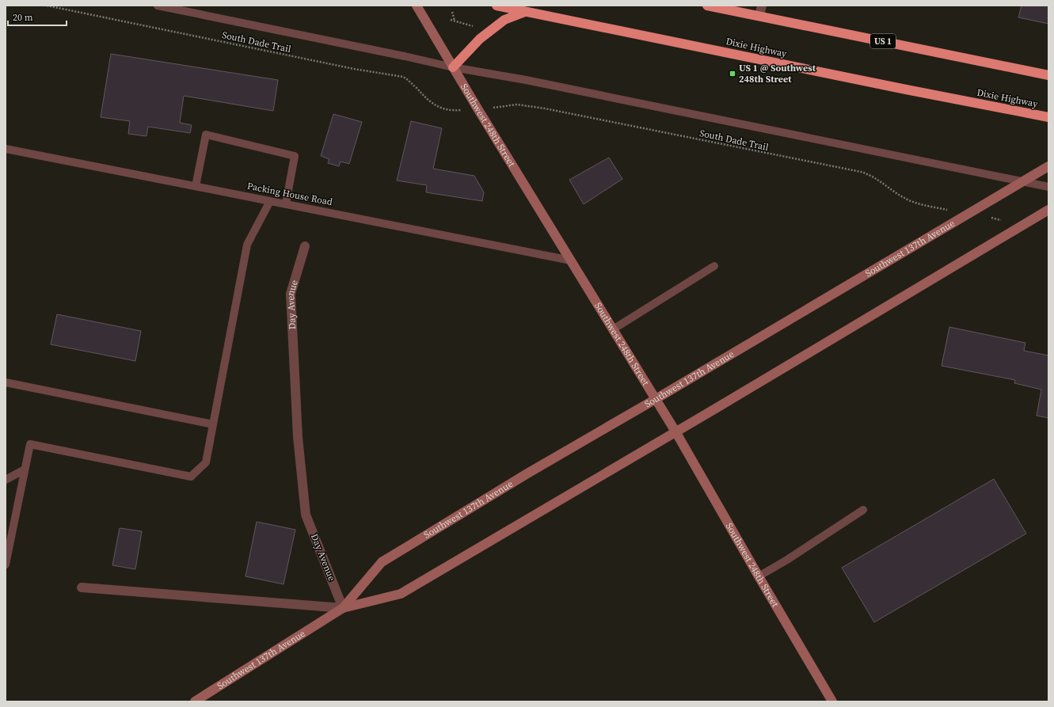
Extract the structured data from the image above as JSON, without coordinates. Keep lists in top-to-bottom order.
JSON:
{
  "streets": {
    "highway": ["US 1", "Dixie Highway"],
    "main road": ["Southwest 248th Street", "Southwest 137th Avenue"],
    "street": ["Day Avenue"],
    "lane": ["Packing House Road"],
    "path": ["South Dade Trail"]
  },
  "crossings": [
    ["Southwest 248th Street", "Packing House Road"],
    ["Southwest 248th Street", "Southwest 137th Avenue"],
    ["Southwest 137th Avenue", "Day Avenue"]
  ],
  "places": {
    "transit": ["US 1 @ Southwest 248th Street"]
  },
  "scale_bar": "20 m"
}
